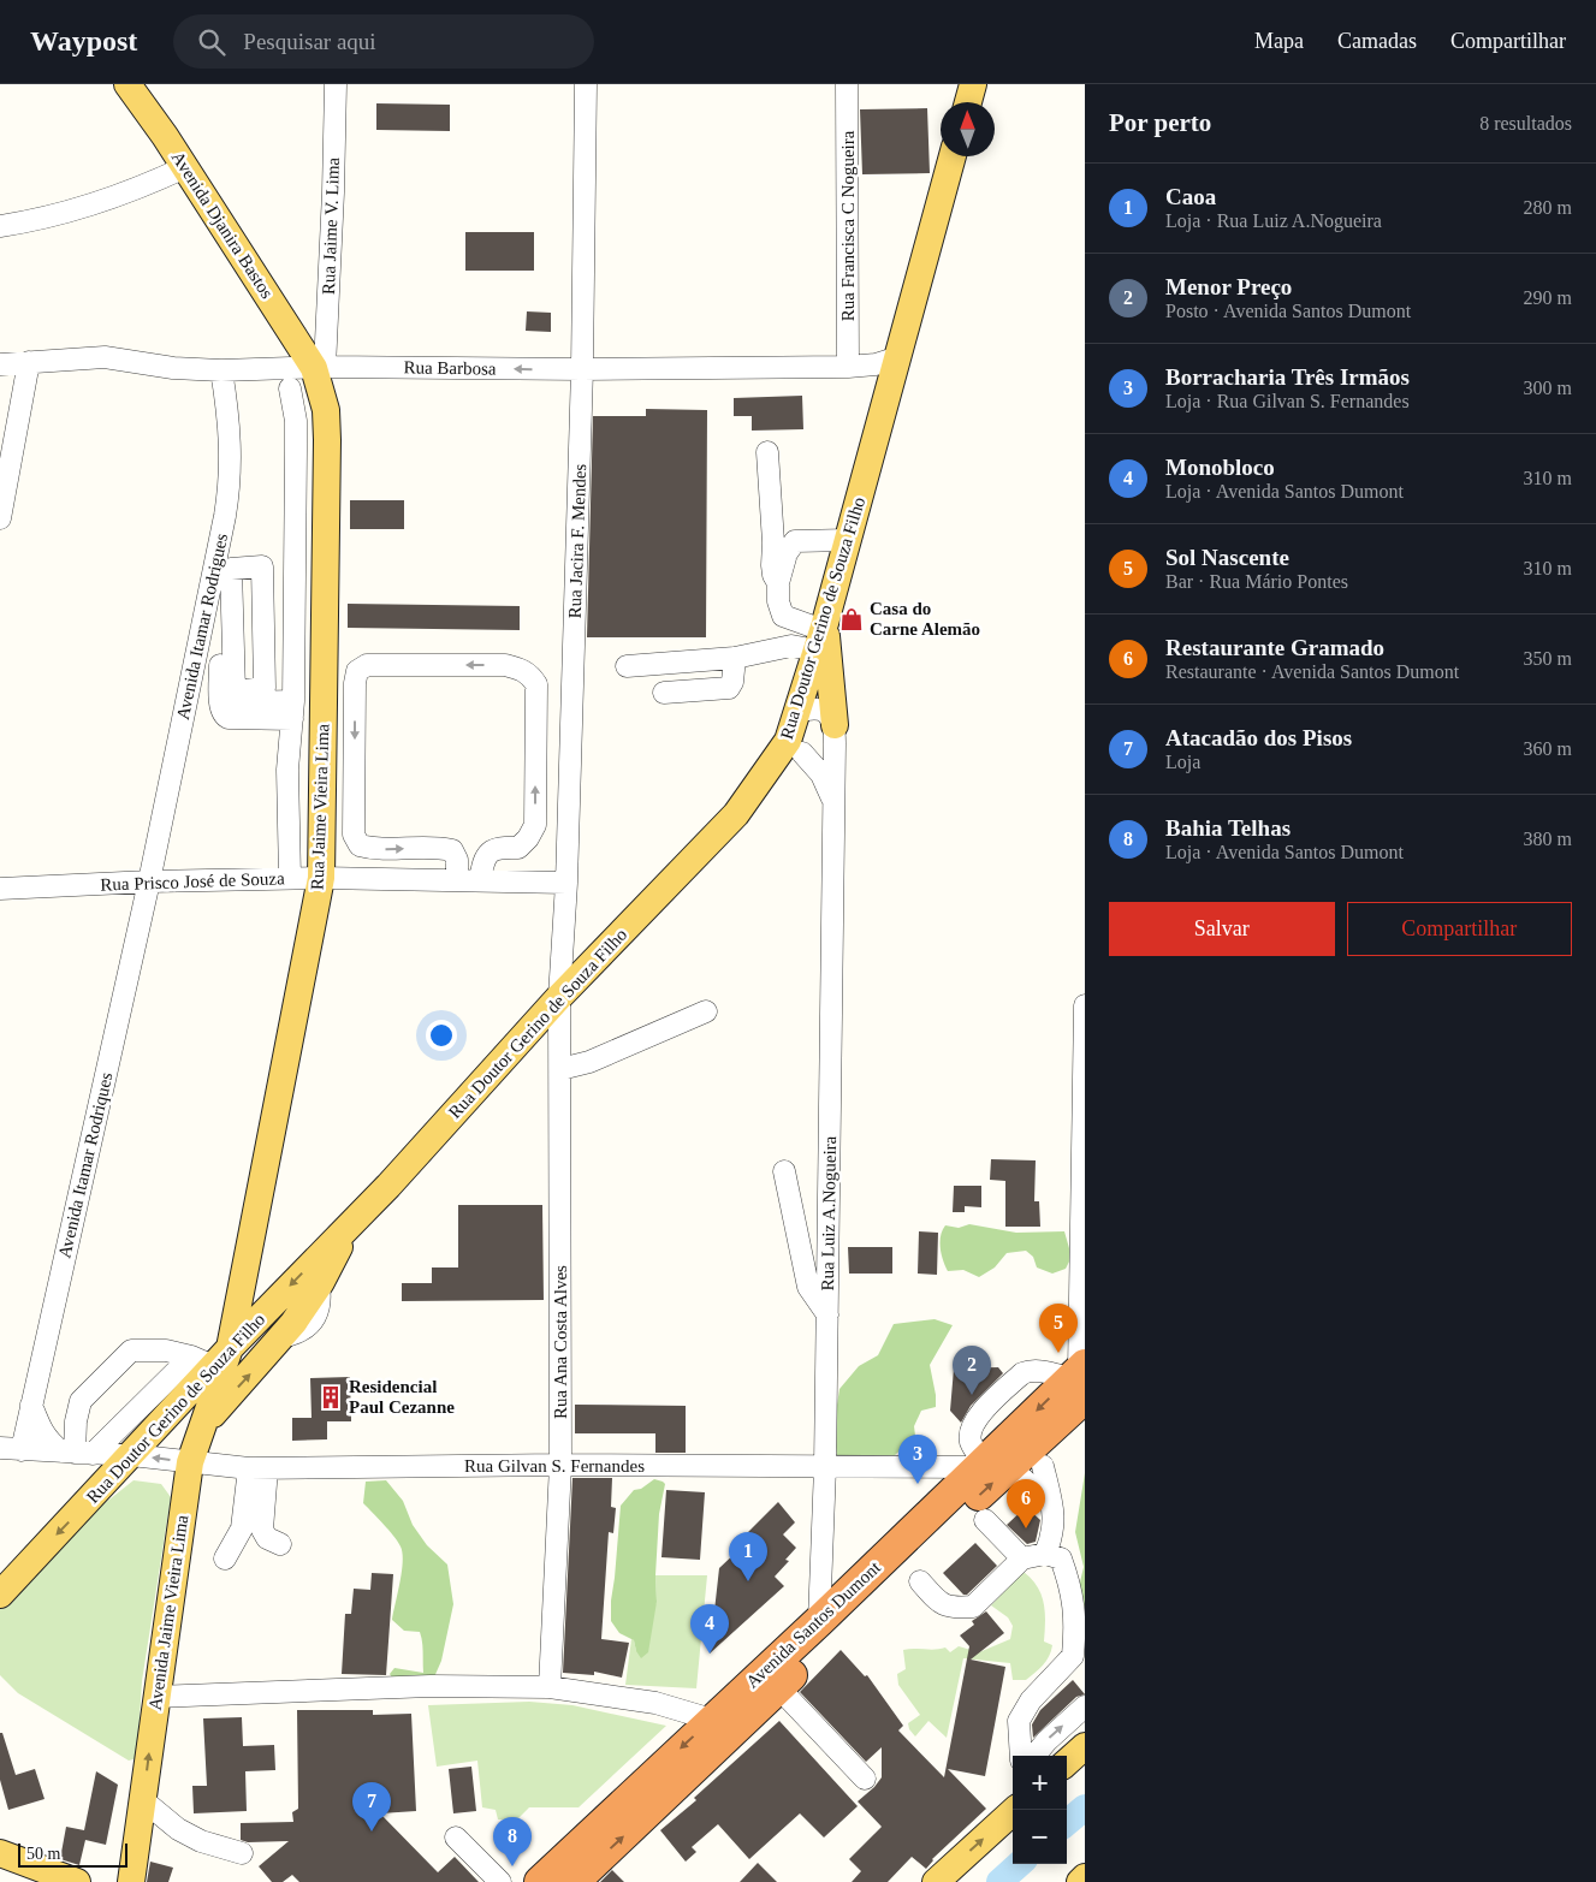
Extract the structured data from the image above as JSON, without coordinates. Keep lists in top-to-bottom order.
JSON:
{
  "streets": {
    "highway": ["Avenida Santos Dumont"],
    "main road": [
      "Avenida Djanira Bastos",
      "Rua Doutor Gerino de Souza Filho",
      "Rua Jaime Vieira Lima",
      "Avenida Jaime Vieira Lima"
    ],
    "street": [
      "Rua Jaime V. Lima",
      "Rua Francisca C Nogueira",
      "Rua Barbosa",
      "Rua Jacira F. Mendes",
      "Avenida Itamar Rodrigues",
      "Rua Prisco José de Souza",
      "Avenida Itamar Rodriques",
      "Rua Luiz A.Nogueira",
      "Rua Ana Costa Alves",
      "Rua Gilvan S. Fernandes"
    ]
  },
  "crossings": [
    ["Avenida Djanira Bastos", "Rua Jaime V. Lima"],
    ["Avenida Djanira Bastos", "Rua Barbosa"],
    ["Avenida Djanira Bastos", "Rua Jaime Vieira Lima"],
    ["Rua Jaime V. Lima", "Rua Barbosa"],
    ["Rua Jaime V. Lima", "Rua Jaime Vieira Lima"],
    ["Rua Francisca C Nogueira", "Rua Barbosa"],
    ["Rua Barbosa", "Rua Jacira F. Mendes"],
    ["Rua Barbosa", "Rua Doutor Gerino de Souza Filho"],
    ["Rua Barbosa", "Avenida Itamar Rodrigues"],
    ["Rua Barbosa", "Rua Jaime Vieira Lima"],
    ["Rua Jacira F. Mendes", "Rua Doutor Gerino de Souza Filho"],
    ["Rua Jacira F. Mendes", "Rua Prisco José de Souza"],
    ["Rua Jacira F. Mendes", "Rua Ana Costa Alves"],
    ["Rua Doutor Gerino de Souza Filho", "Rua Jaime Vieira Lima"],
    ["Rua Doutor Gerino de Souza Filho", "Rua Luiz A.Nogueira"],
    ["Rua Doutor Gerino de Souza Filho", "Rua Ana Costa Alves"],
    ["Rua Doutor Gerino de Souza Filho", "Rua Gilvan S. Fernandes"],
    ["Rua Doutor Gerino de Souza Filho", "Avenida Jaime Vieira Lima"],
    ["Avenida Itamar Rodrigues", "Rua Prisco José de Souza"],
    ["Avenida Itamar Rodrigues", "Avenida Itamar Rodriques"],
    ["Rua Jaime Vieira Lima", "Rua Prisco José de Souza"],
    ["Rua Jaime Vieira Lima", "Avenida Jaime Vieira Lima"],
    ["Rua Prisco José de Souza", "Avenida Itamar Rodriques"],
    ["Avenida Itamar Rodriques", "Rua Gilvan S. Fernandes"],
    ["Rua Luiz A.Nogueira", "Rua Gilvan S. Fernandes"],
    ["Rua Luiz A.Nogueira", "Avenida Santos Dumont"],
    ["Rua Ana Costa Alves", "Rua Gilvan S. Fernandes"],
    ["Rua Gilvan S. Fernandes", "Avenida Jaime Vieira Lima"],
    ["Rua Gilvan S. Fernandes", "Avenida Santos Dumont"]
  ],
  "places": {
    "shop": ["Casa do Carne Alemão"],
    "building": ["Residencial Paul Cezanne"]
  },
  "scale_bar": "50 m",
  "north": "top",
  "page": {
    "header": "Waypost",
    "search": "Pesquisar aqui",
    "nav": ["Mapa", "Camadas", "Compartilhar"],
    "heading": ["Por perto", "8 resultados"],
    "list": [
      {
        "mark": "1",
        "name": "Caoa",
        "note": "Loja · Rua Luiz A.Nogueira",
        "value": "280 m"
      },
      {
        "mark": "2",
        "name": "Menor Preço",
        "note": "Posto · Avenida Santos Dumont",
        "value": "290 m"
      },
      {
        "mark": "3",
        "name": "Borracharia Três Irmãos",
        "note": "Loja · Rua Gilvan S. Fernandes",
        "value": "300 m"
      },
      {
        "mark": "4",
        "name": "Monobloco",
        "note": "Loja · Avenida Santos Dumont",
        "value": "310 m"
      },
      {
        "mark": "5",
        "name": "Sol Nascente",
        "note": "Bar · Rua Mário Pontes",
        "value": "310 m"
      },
      {
        "mark": "6",
        "name": "Restaurante Gramado",
        "note": "Restaurante · Avenida Santos Dumont",
        "value": "350 m"
      },
      {
        "mark": "7",
        "name": "Atacadão dos Pisos",
        "note": "Loja",
        "value": "360 m"
      },
      {
        "mark": "8",
        "name": "Bahia Telhas",
        "note": "Loja · Avenida Santos Dumont",
        "value": "380 m"
      }
    ],
    "buttons": ["Salvar", "Compartilhar"],
    "pins": [
      "5",
      "2",
      "3",
      "6",
      "1",
      "4",
      "7",
      "8"
    ],
    "map_buttons": ["+", "−"],
    "scale": "50 m"
  }
}
